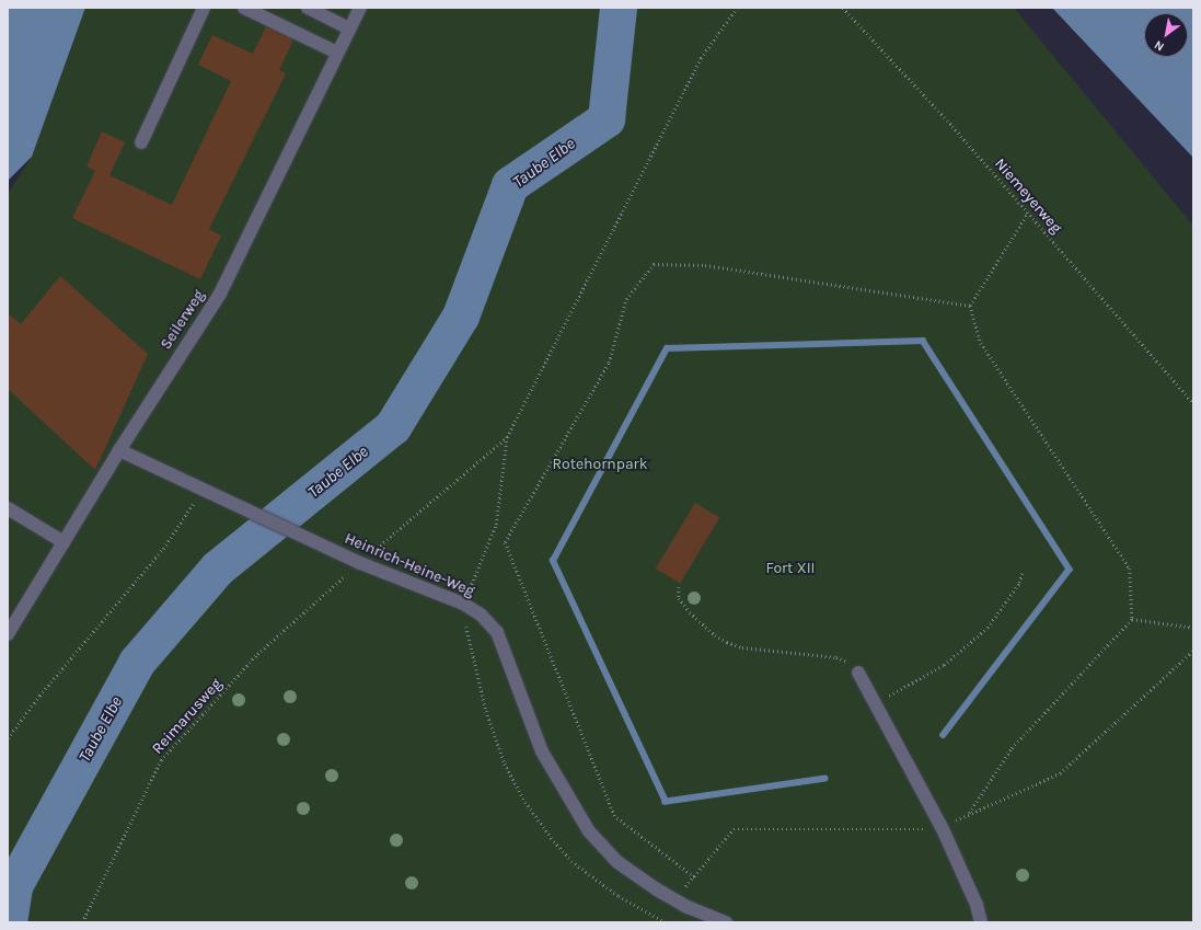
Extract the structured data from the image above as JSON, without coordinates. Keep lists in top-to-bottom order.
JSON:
{
  "streets": {
    "street": ["Seilerweg", "Heinrich-Heine-Weg"],
    "path": ["Niemeyerweg", "Reimarusweg"]
  },
  "crossings": [
    ["Seilerweg", "Heinrich-Heine-Weg"],
    ["Heinrich-Heine-Weg", "Reimarusweg"]
  ],
  "water": ["Taube Elbe"],
  "parks": ["Rotehornpark", "Fort XII"],
  "north": "bottom left"
}
